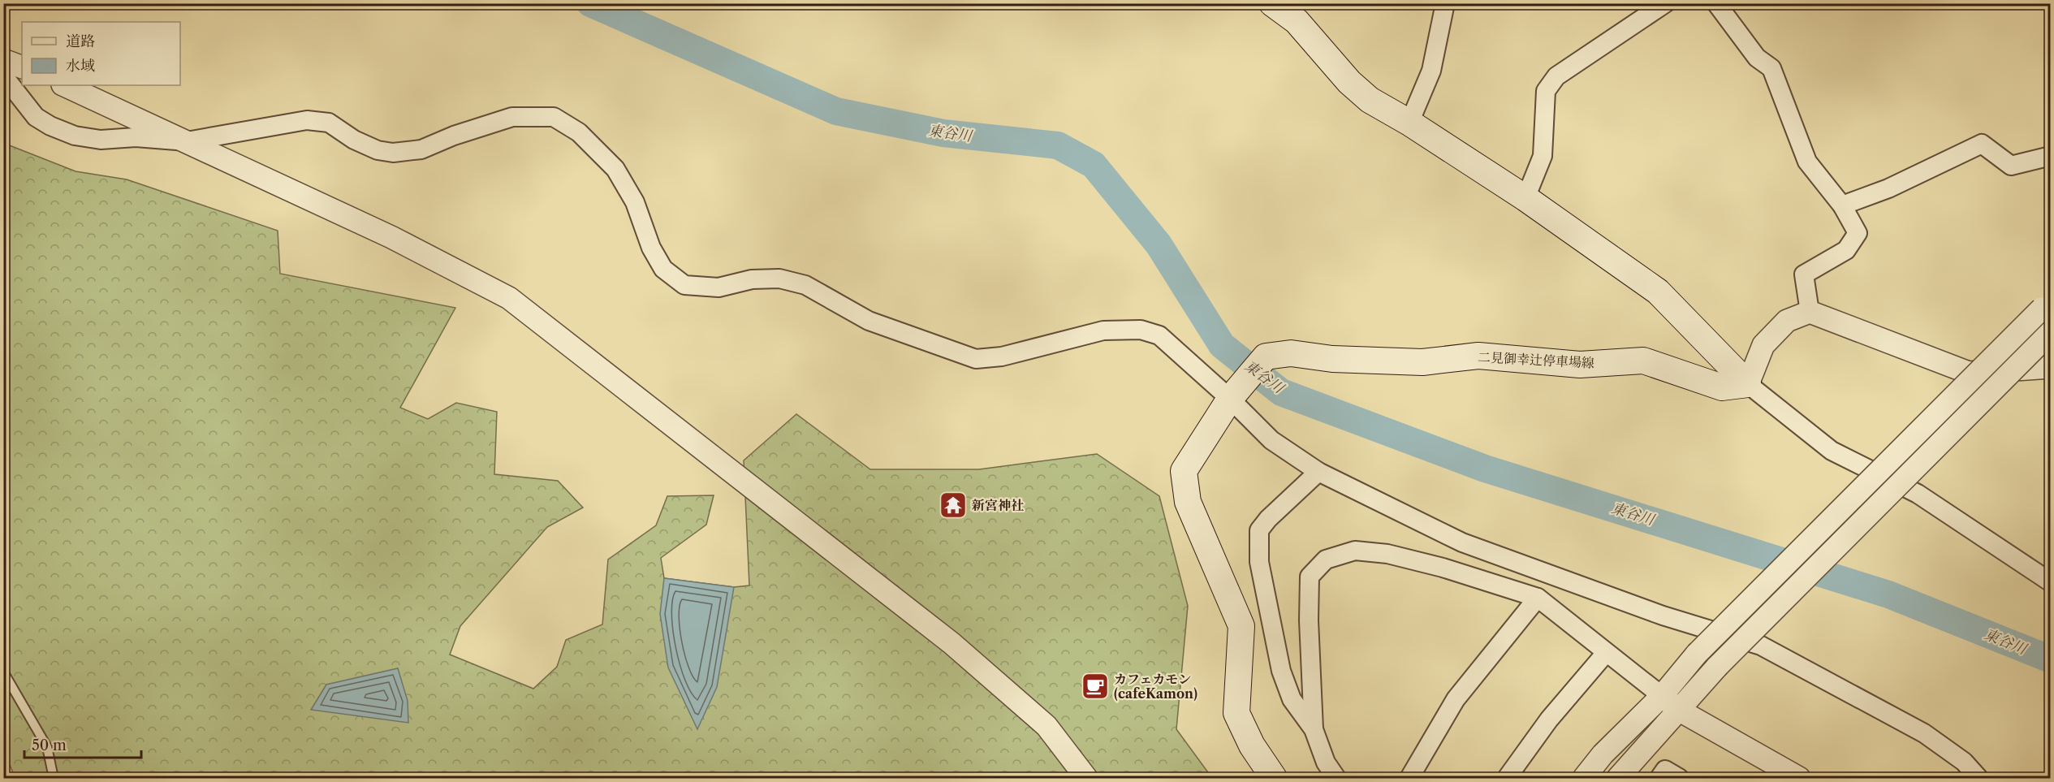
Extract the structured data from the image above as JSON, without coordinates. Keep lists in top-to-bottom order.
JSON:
{
  "streets": {
    "main road": ["二見御幸辻停車場線"]
  },
  "water": ["東谷川"],
  "places": {
    "temple": ["新宮神社"],
    "cafe": ["カフェカモン (cafeKamon)"]
  },
  "legend": ["道路", "水域"],
  "scale_bar": "50 m"
}
